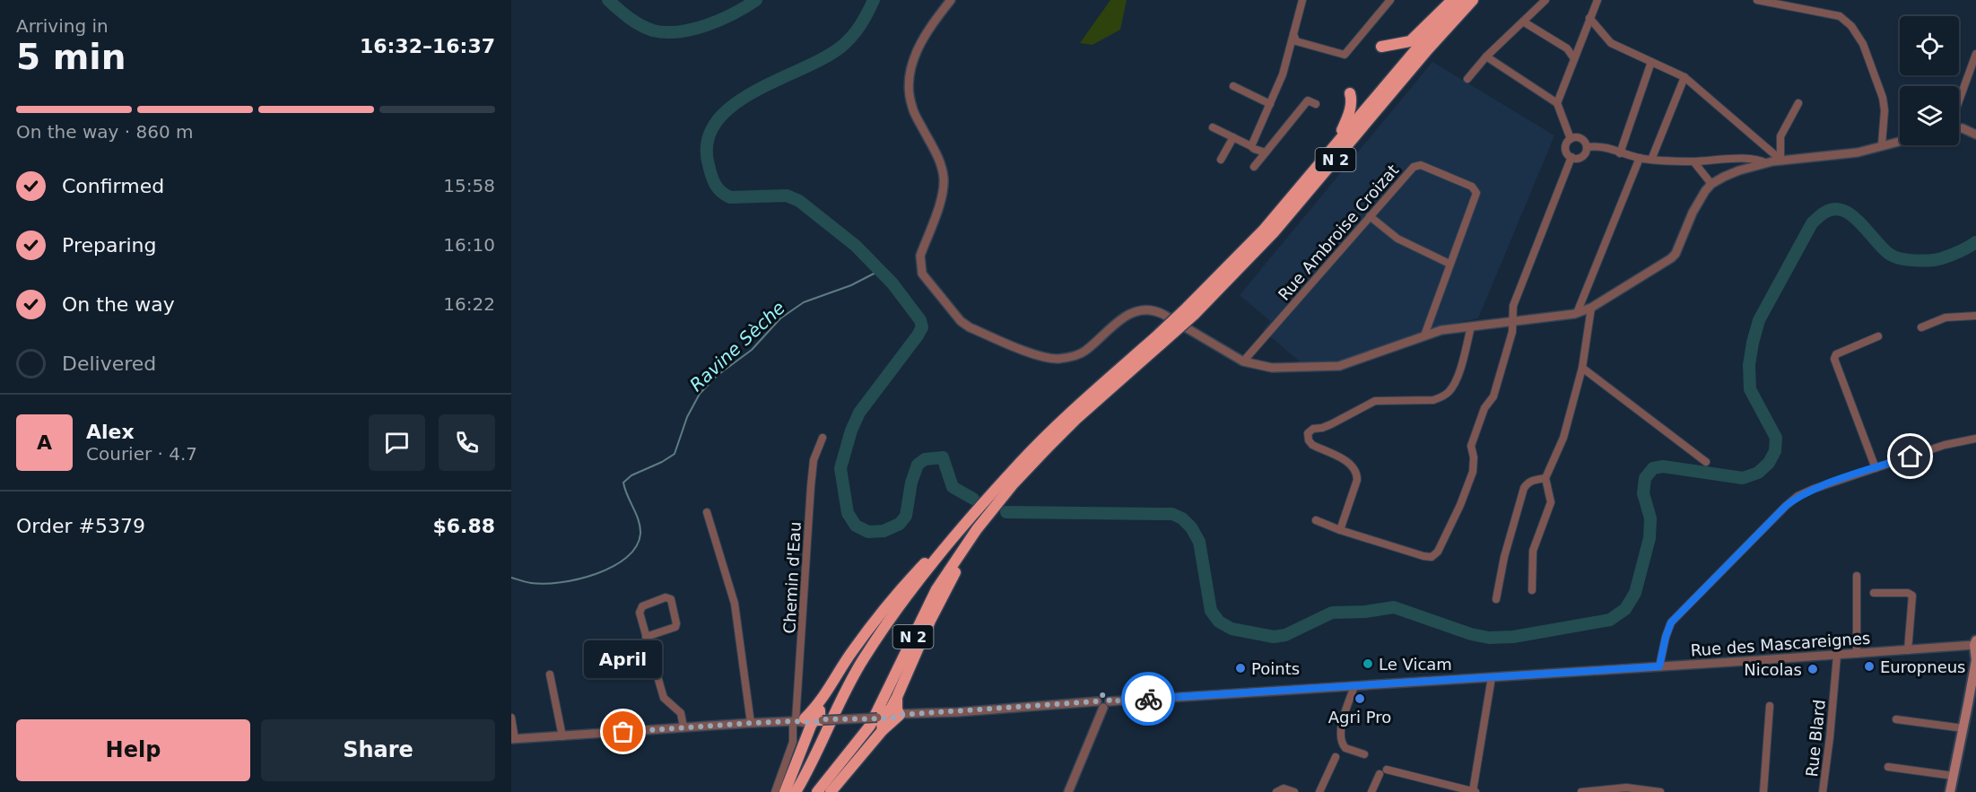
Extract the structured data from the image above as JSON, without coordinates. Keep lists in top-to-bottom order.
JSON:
{
  "streets": {
    "highway": ["N 2"],
    "street": [
      "Rue Ambroise Croizat",
      "Chemin d'Eau",
      "Rue des Mascareignes",
      "Rue Blard"
    ]
  },
  "crossings": [
    ["Chemin d'Eau", "Rue des Mascareignes"],
    ["Rue des Mascareignes", "Rue Blard"]
  ],
  "water": ["Ravine Sèche"],
  "places": [
    "Le Vicam",
    "Europneus",
    "Points",
    "Nicolas",
    "Agri Pro",
    "April"
  ],
  "page": {
    "heading": ["5 min", "Arriving in", "16:32–16:37"],
    "panel": [
      "Alex",
      "Courier · 4.7",
      "Order #5379",
      "$6.88"
    ],
    "bar": "On the way · 860 m",
    "list": [
      ["Confirmed", "15:58"],
      ["Preparing", "16:10"],
      ["On the way", "16:22"],
      "Delivered"
    ],
    "round": "A",
    "bubble": "April",
    "buttons": ["Help", "Share"]
  }
}
